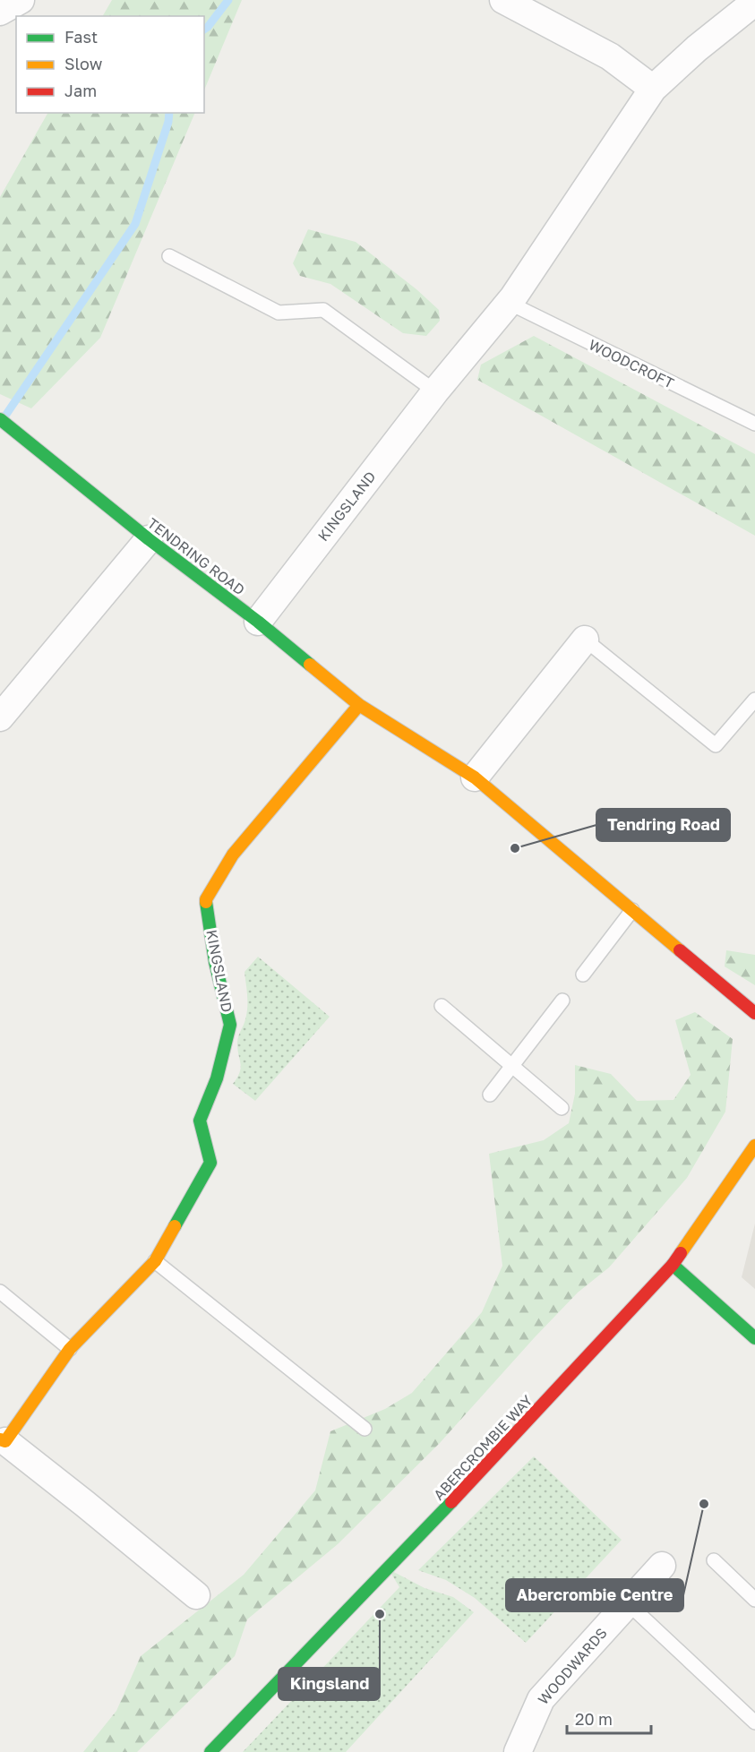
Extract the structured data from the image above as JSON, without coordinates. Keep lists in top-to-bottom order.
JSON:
{
  "streets": {
    "street": [
      "KINGSLAND",
      "TENDRING ROAD",
      "ABERCROMBIE WAY",
      "WOODWARDS"
    ],
    "lane": ["WOODCROFT"]
  },
  "crossings": [
    ["KINGSLAND", "TENDRING ROAD"]
  ],
  "places": ["Tendring Road", "Abercrombie Centre", "Kingsland"],
  "legend": ["Fast", "Slow", "Jam"],
  "scale_bar": "20 m"
}
